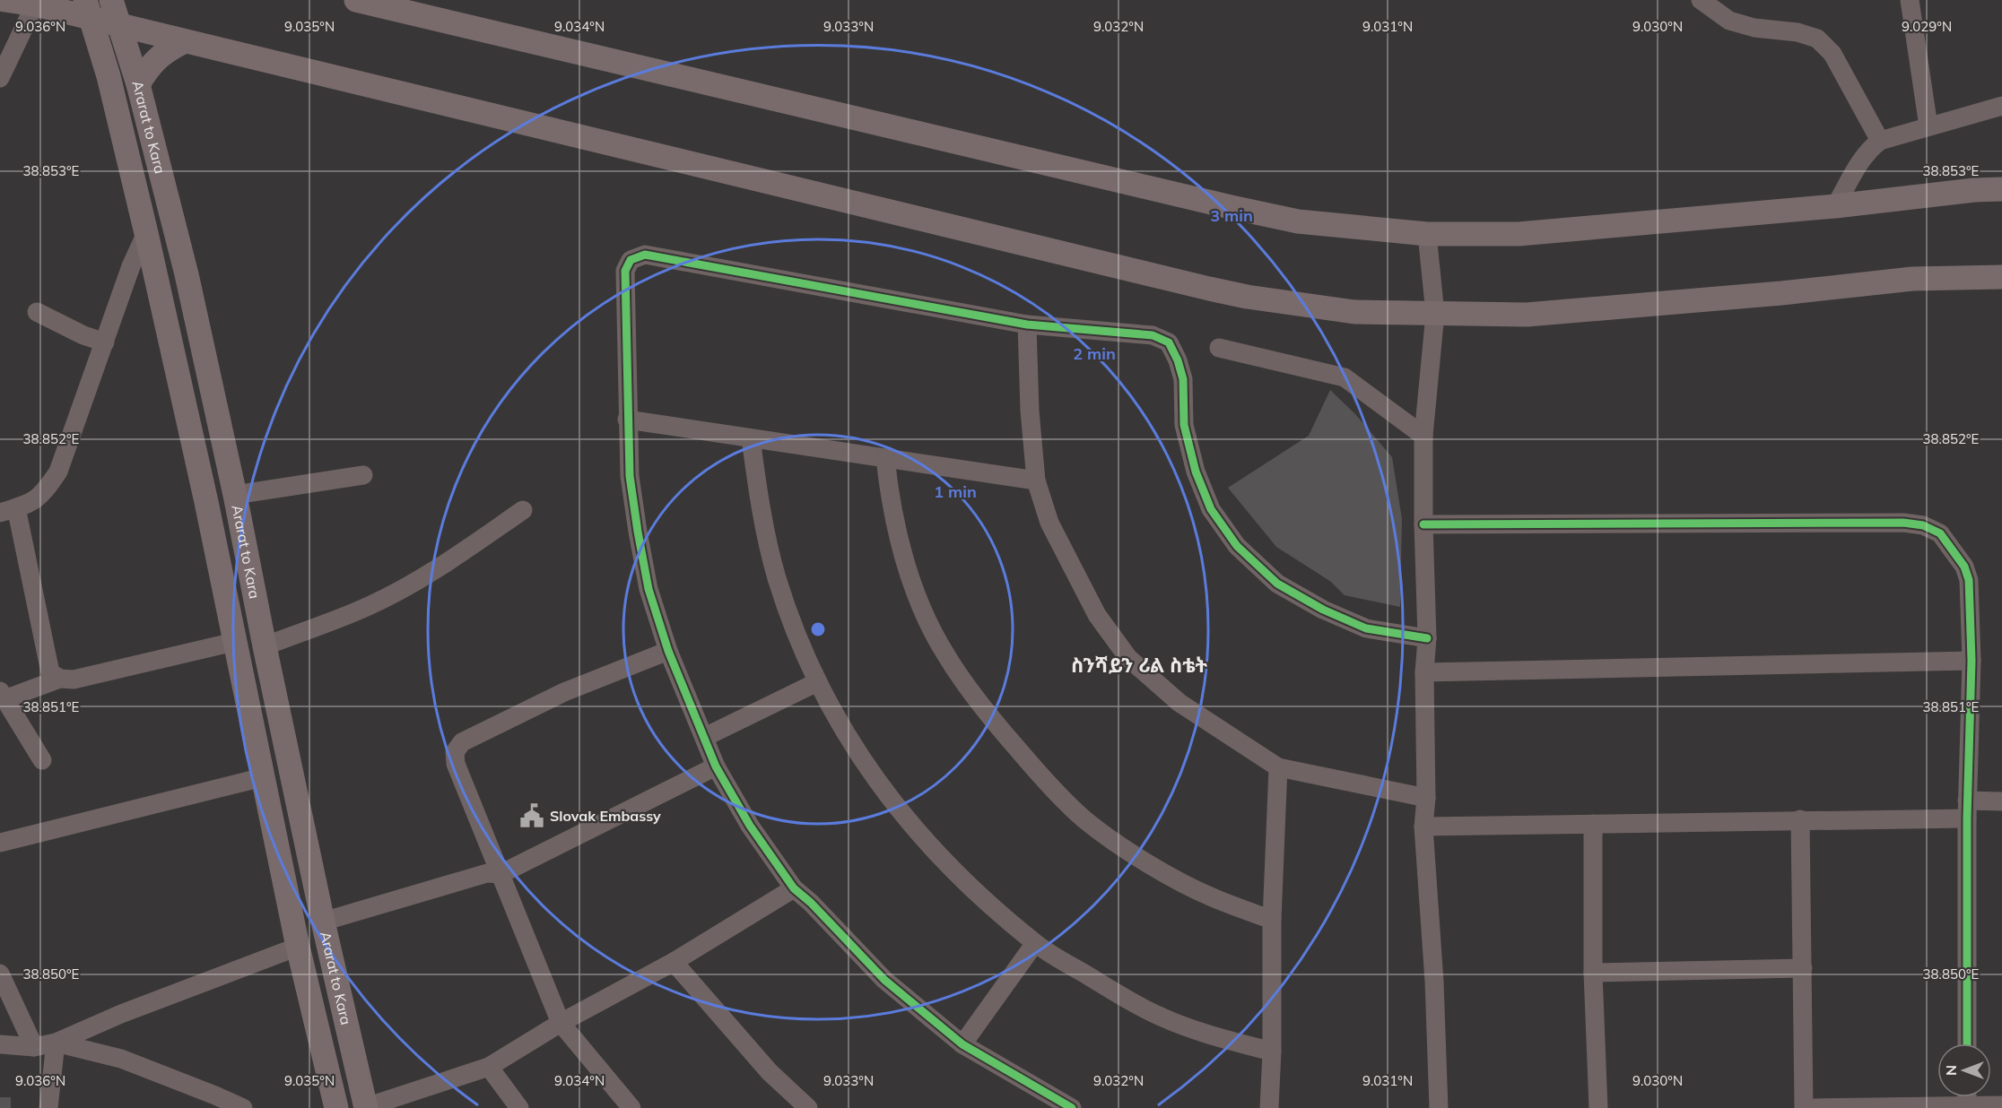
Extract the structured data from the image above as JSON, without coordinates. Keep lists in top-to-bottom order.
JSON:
{
  "streets": {
    "main road": ["Ararat to Kara"]
  },
  "districts": ["ስንሻይን ሪል ስቴት"],
  "places": {
    "public building": ["Slovak Embassy"]
  },
  "north": "left",
  "coordinates": [
    "9.036°N",
    "9.035°N",
    "9.034°N",
    "9.033°N",
    "9.032°N",
    "9.031°N",
    "9.030°N",
    "9.029°N",
    "38.853°E",
    "38.852°E",
    "38.851°E",
    "38.850°E"
  ],
  "rings": ["3 min", "2 min", "1 min"]
}
